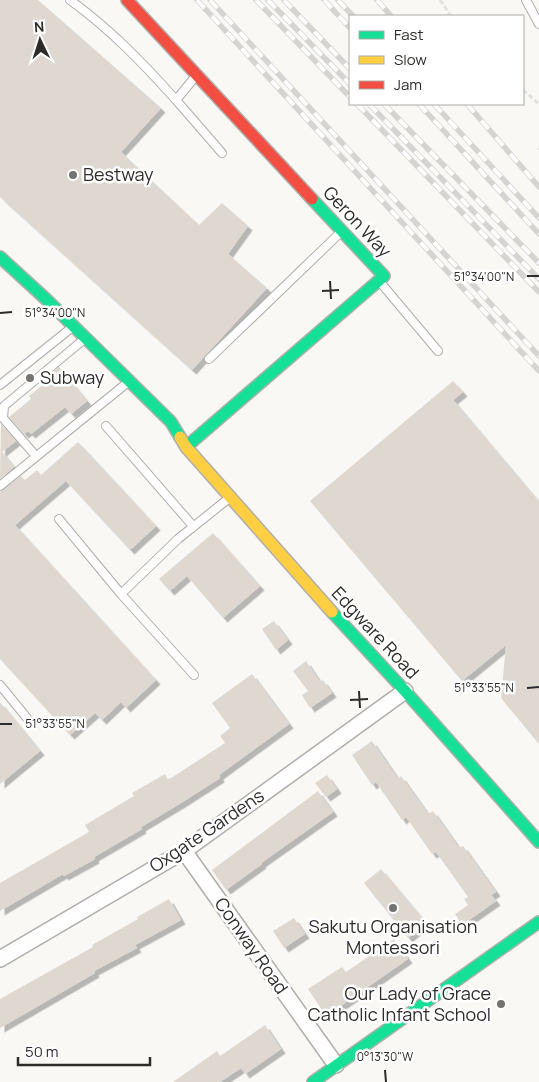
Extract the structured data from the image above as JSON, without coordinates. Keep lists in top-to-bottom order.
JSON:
{
  "streets": {
    "street": [
      "Geron Way",
      "Edgware Road",
      "Oxgate Gardens",
      "Conway Road"
    ]
  },
  "crossings": [
    ["Geron Way", "Edgware Road"],
    ["Edgware Road", "Oxgate Gardens"],
    ["Oxgate Gardens", "Conway Road"]
  ],
  "places": [
    "Bestway",
    "Subway",
    "Sakutu Organisation Montessori",
    "Our Lady of Grace Catholic Infant School"
  ],
  "legend": ["Fast", "Slow", "Jam"],
  "scale_bar": "50 m",
  "north": "top",
  "coordinates": ["51°34'00\"N", "51°33'55\"N", "0°13'30\"W"]
}
